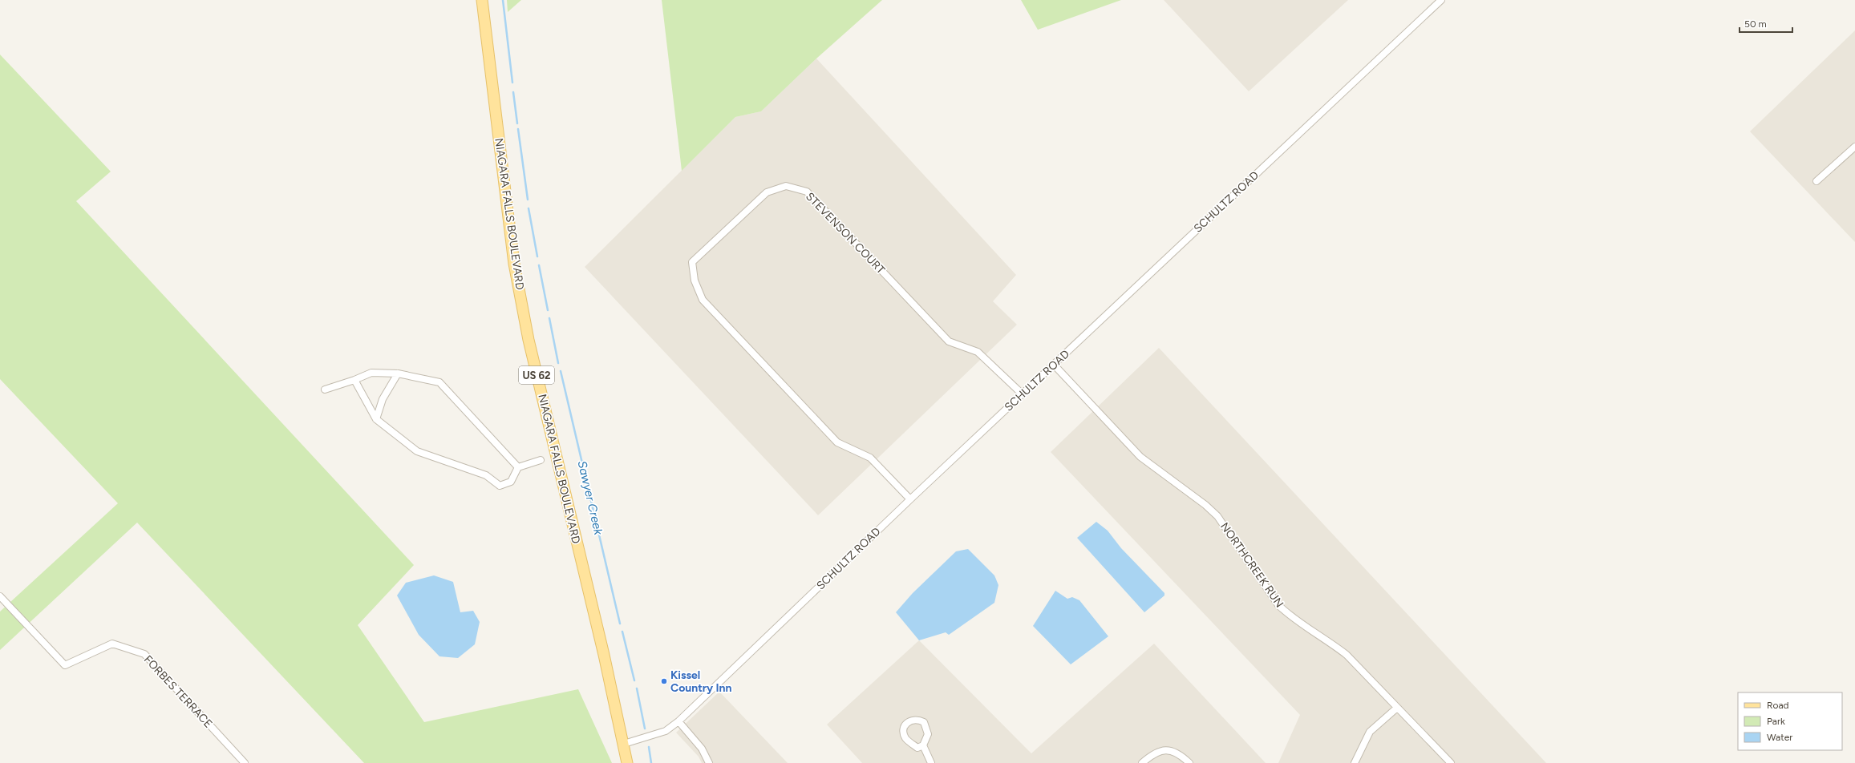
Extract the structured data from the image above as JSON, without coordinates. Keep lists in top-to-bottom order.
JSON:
{
  "streets": {
    "main road": ["NIAGARA FALLS BOULEVARD", "US 62"],
    "street": [
      "SCHULTZ ROAD",
      "STEVENSON COURT",
      "NORTHCREEK RUN",
      "FORBES TERRACE"
    ]
  },
  "crossings": [
    ["SCHULTZ ROAD", "NIAGARA FALLS BOULEVARD"],
    ["SCHULTZ ROAD", "STEVENSON COURT"],
    ["SCHULTZ ROAD", "NORTHCREEK RUN"]
  ],
  "water": ["Sawyer Creek"],
  "places": ["Kissel Country Inn"],
  "legend": ["Road", "Park", "Water"],
  "scale_bar": "50 m"
}
